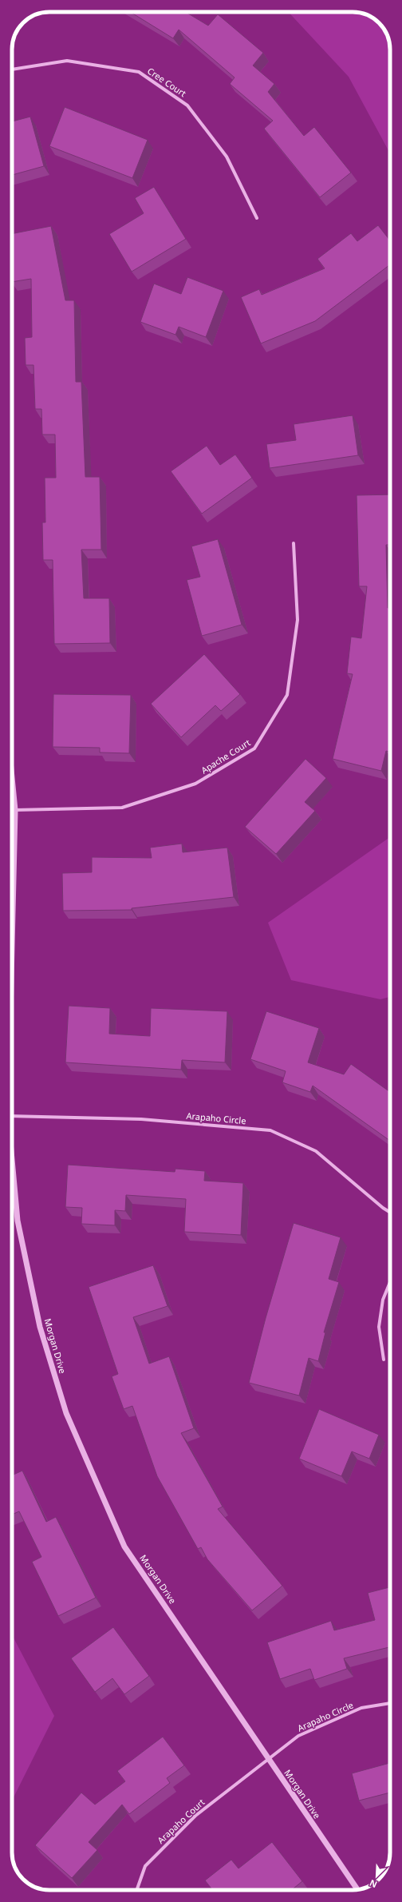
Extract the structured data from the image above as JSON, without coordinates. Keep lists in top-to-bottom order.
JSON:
{
  "streets": {
    "street": [
      "Cree Court",
      "Apache Court",
      "Arapaho Circle",
      "Morgan Drive",
      "Arapaho Court"
    ]
  },
  "crossings": [
    ["Apache Court", "Morgan Drive"],
    ["Arapaho Circle", "Morgan Drive"],
    ["Arapaho Circle", "Arapaho Court"],
    ["Morgan Drive", "Arapaho Court"]
  ],
  "north": "bottom left"
}
